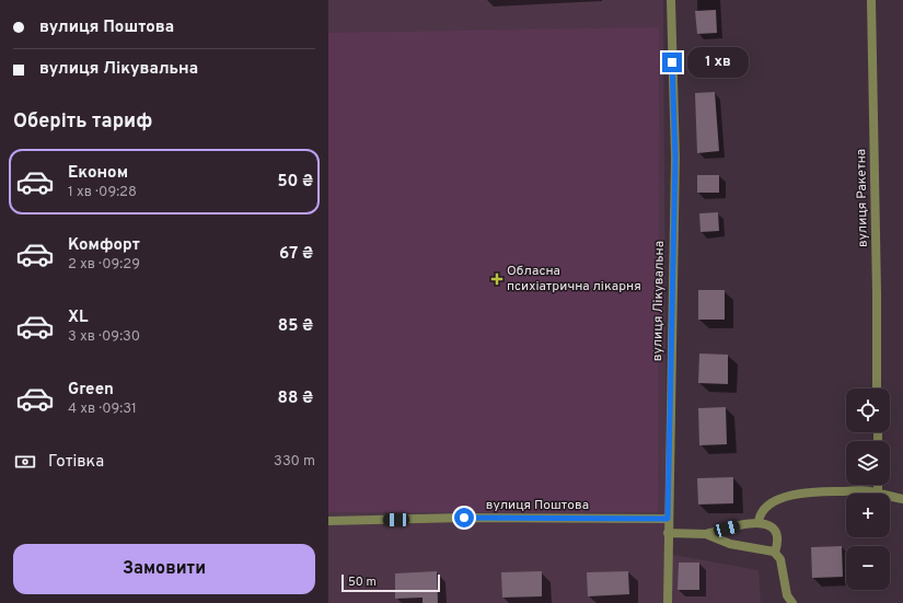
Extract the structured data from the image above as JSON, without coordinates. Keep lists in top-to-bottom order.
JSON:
{
  "streets": {
    "street": ["вулиця Ракетна", "вулиця Лікувальна", "вулиця Поштова"]
  },
  "crossings": [
    ["вулиця Лікувальна", "вулиця Поштова"]
  ],
  "places": {
    "health": ["Обласна психіатрична лікарня"]
  },
  "scale_bar": "50 m",
  "page": {
    "banner": ["вулиця Поштова", "вулиця Лікувальна"],
    "bubble": "1 хв",
    "heading": "Оберіть тариф",
    "list": [
      {
        "name": "Економ",
        "note": "1 хв · 09:28",
        "value": "50 ₴"
      },
      {
        "name": "Комфорт",
        "note": "2 хв · 09:29",
        "value": "67 ₴"
      },
      {
        "name": "XL",
        "note": "3 хв · 09:30",
        "value": "85 ₴"
      },
      {
        "name": "Green",
        "note": "4 хв · 09:31",
        "value": "88 ₴"
      }
    ],
    "map_buttons": ["+", "−"],
    "pay": ["Готівка", "330 m"],
    "buttons": "Замовити",
    "scale": "50 m"
  }
}
